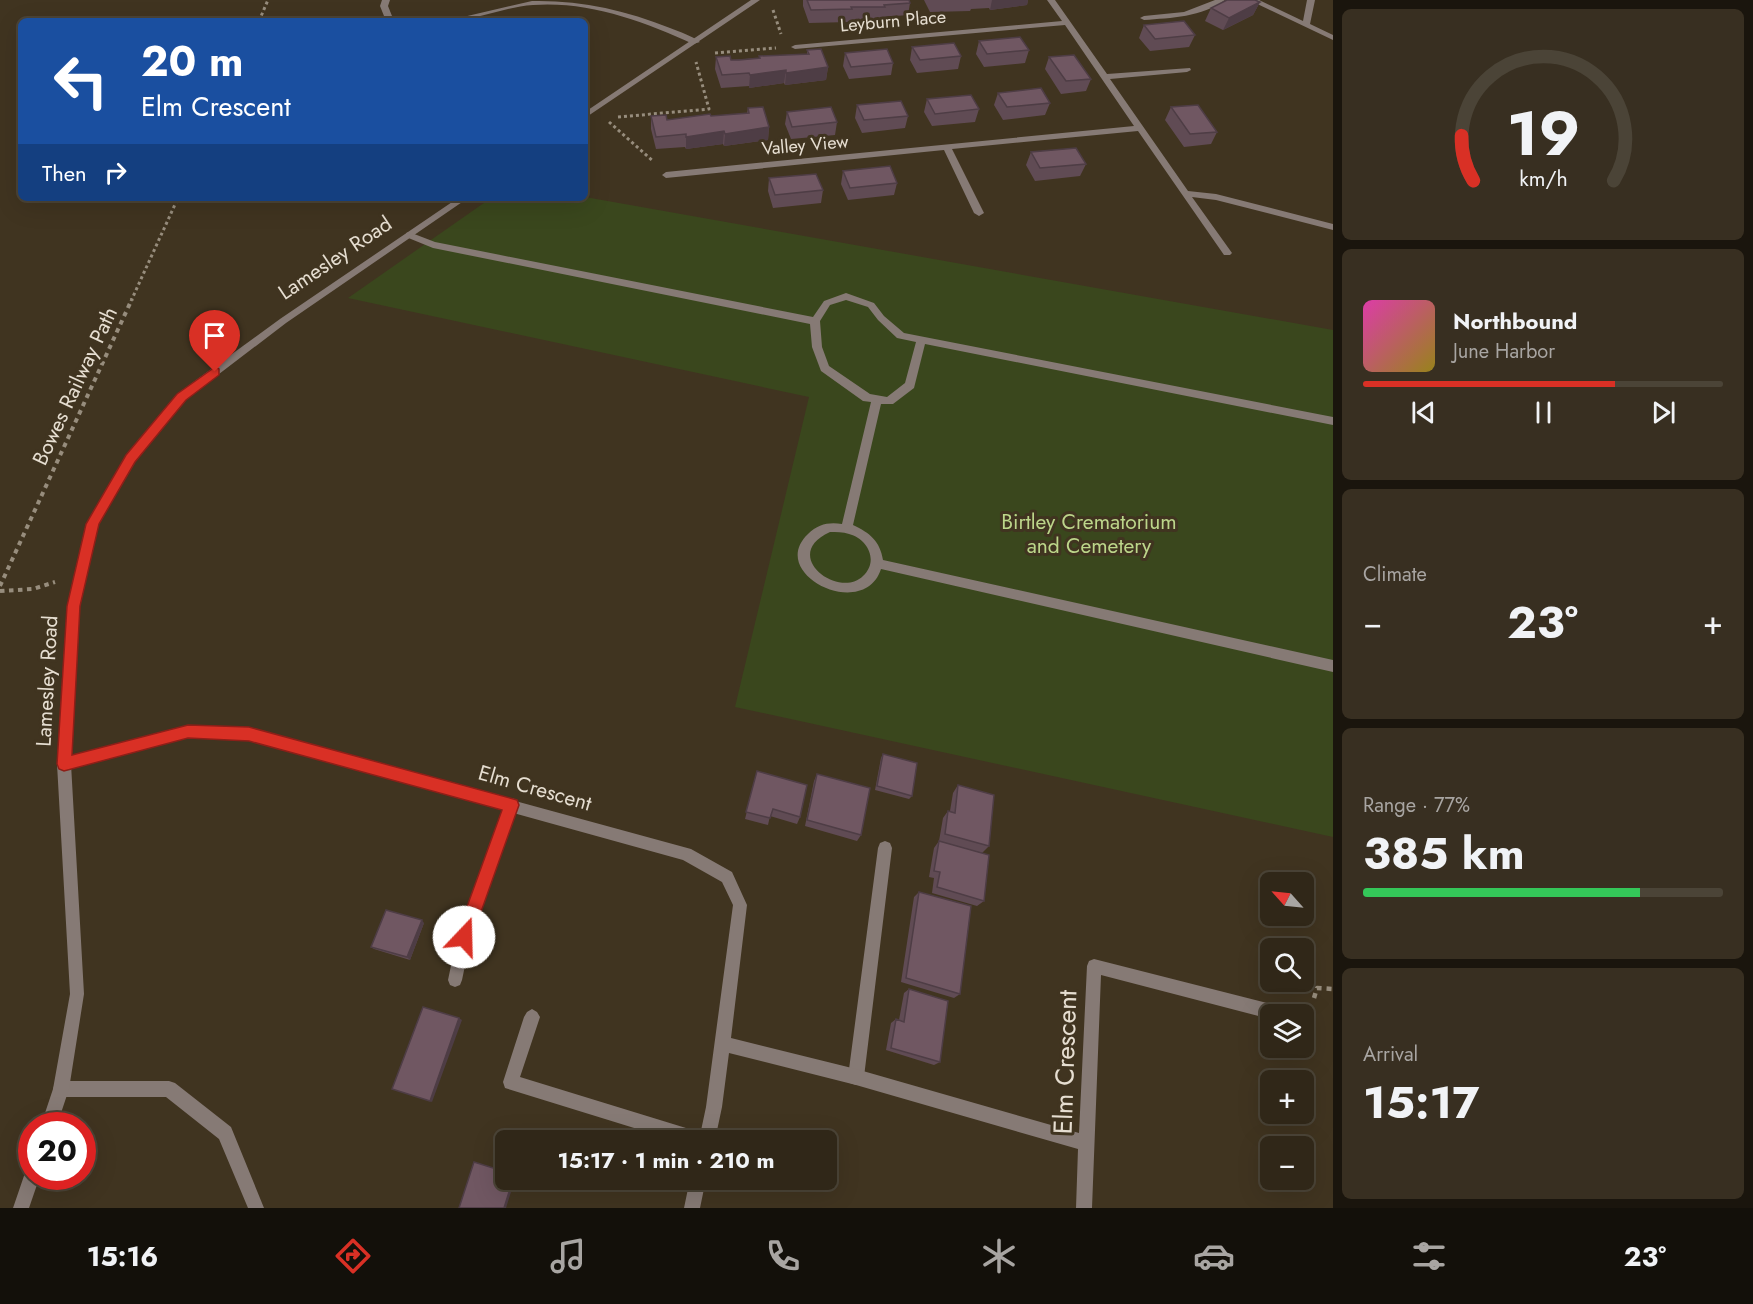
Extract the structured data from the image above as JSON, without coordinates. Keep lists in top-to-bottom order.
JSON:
{
  "streets": {
    "street": [
      "Leyburn Place",
      "Valley View",
      "Lamesley Road",
      "Elm Crescent"
    ],
    "path": ["Bowes Railway Path"]
  },
  "crossings": [
    ["Lamesley Road", "Elm Crescent"]
  ],
  "parks": ["Birtley Crematorium and Cemetery"],
  "north": "top left",
  "page": {
    "turn": ["20 m", "Elm Crescent"],
    "then": "Then",
    "song": ["Northbound", "June Harbor"],
    "tile": [
      "Climate",
      ["Range · 77%", "385 km"],
      ["Arrival", "15:17"]
    ],
    "heat": ["−", "23°", "+"],
    "map_buttons": ["+", "−"],
    "limit": "20",
    "trip": "15:17 · 1 min · 210 m",
    "tabs": ["15:16", "23°"],
    "gauge": ["19", "km/h"]
  }
}
